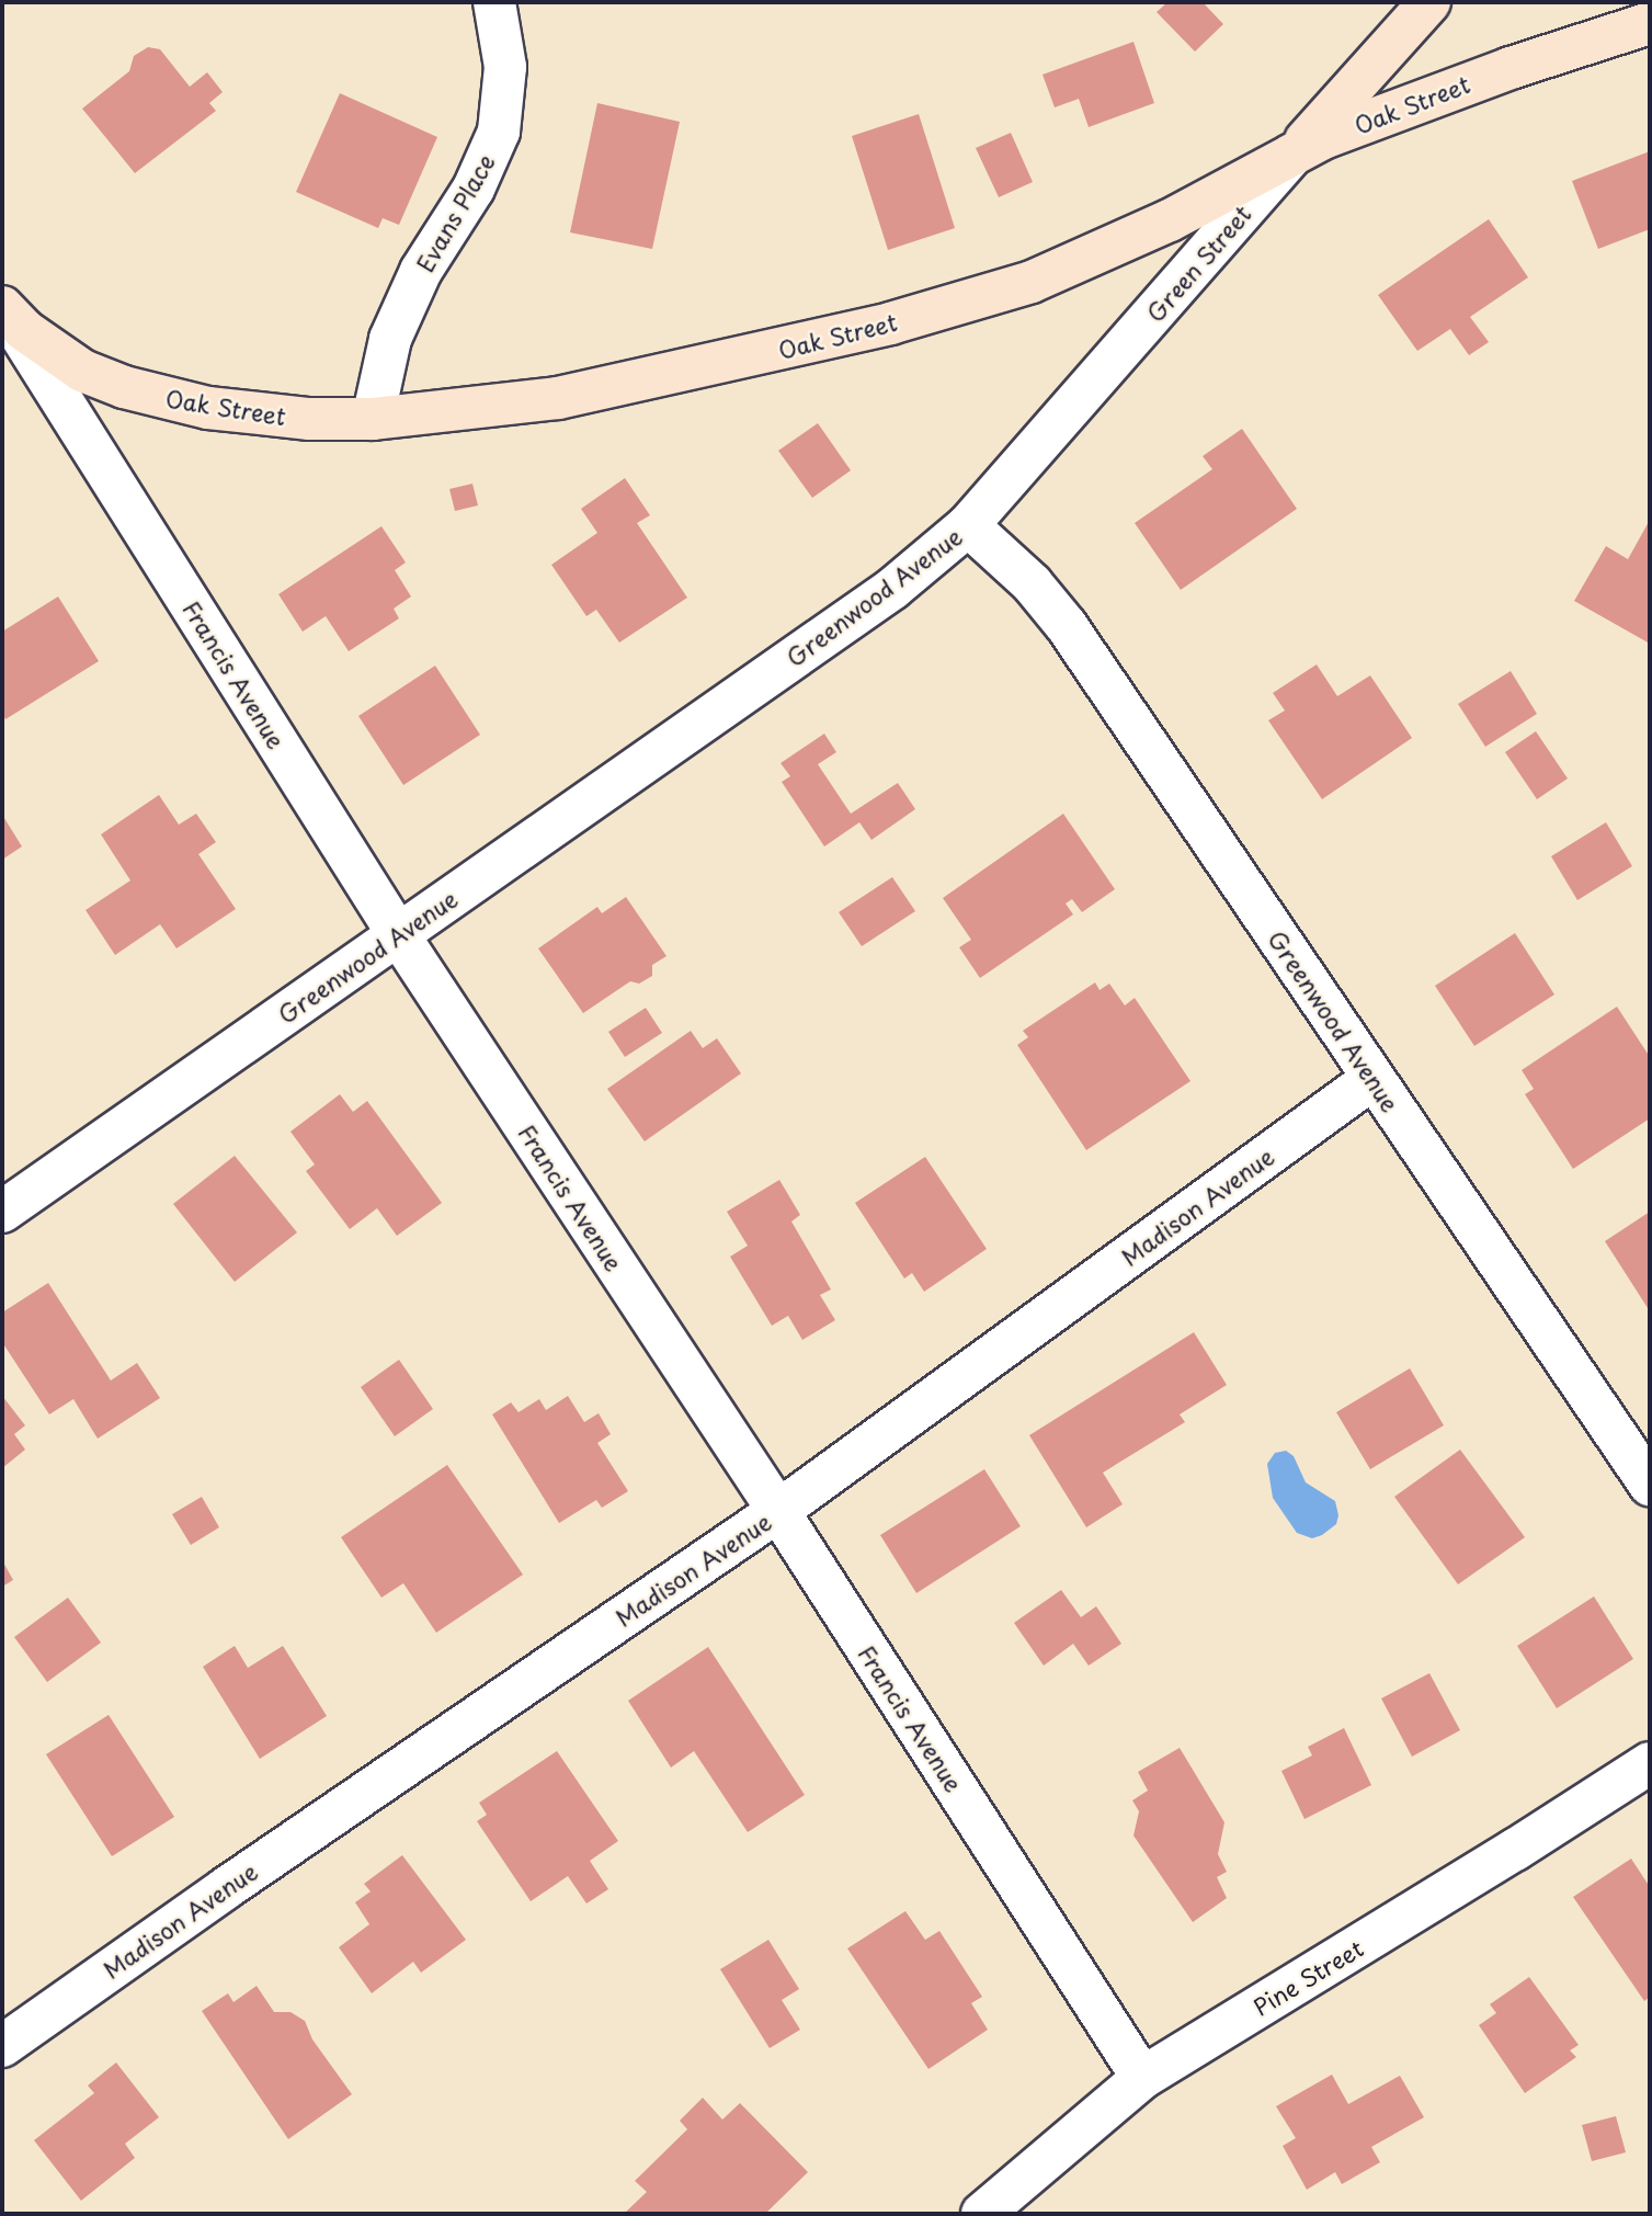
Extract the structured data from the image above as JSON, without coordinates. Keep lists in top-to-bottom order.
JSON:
{
  "streets": {
    "street": [
      "Oak Street",
      "Evans Place",
      "Green Street",
      "Greenwood Avenue",
      "Francis Avenue",
      "Madison Avenue",
      "Pine Street"
    ]
  },
  "crossings": [
    ["Oak Street", "Evans Place"],
    ["Oak Street", "Green Street"],
    ["Oak Street", "Francis Avenue"],
    ["Green Street", "Greenwood Avenue"],
    ["Greenwood Avenue", "Francis Avenue"],
    ["Greenwood Avenue", "Madison Avenue"],
    ["Francis Avenue", "Madison Avenue"],
    ["Francis Avenue", "Pine Street"]
  ]
}
